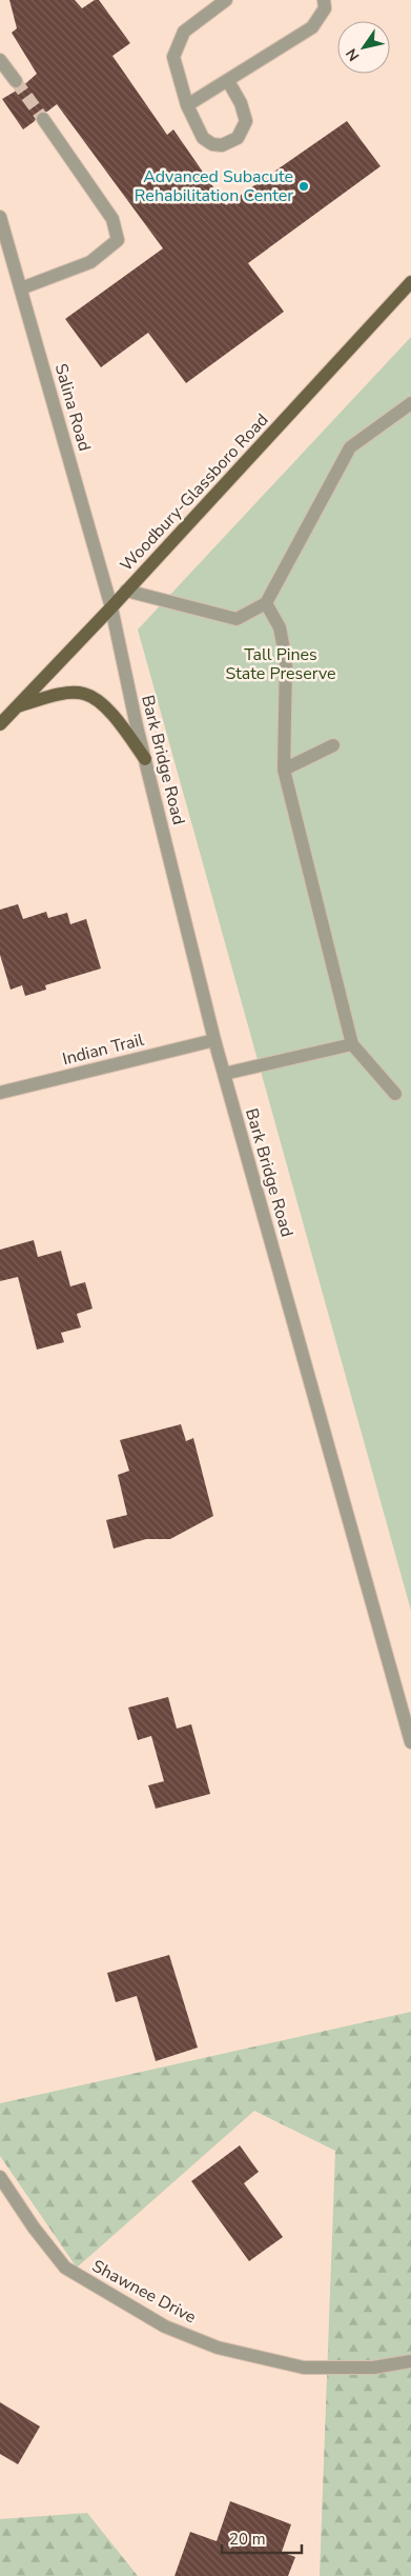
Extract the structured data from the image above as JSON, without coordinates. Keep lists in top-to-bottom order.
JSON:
{
  "streets": {
    "main road": ["Woodbury-Glassboro Road"],
    "street": [
      "Salina Road",
      "Bark Bridge Road",
      "Indian Trail",
      "Shawnee Drive"
    ]
  },
  "crossings": [
    ["Salina Road", "Woodbury-Glassboro Road"],
    ["Salina Road", "Bark Bridge Road"],
    ["Woodbury-Glassboro Road", "Bark Bridge Road"],
    ["Bark Bridge Road", "Indian Trail"]
  ],
  "parks": ["Tall Pines State Preserve"],
  "places": ["Advanced Subacute Rehabilitation Center"],
  "scale_bar": "20 m",
  "north": "bottom left"
}
